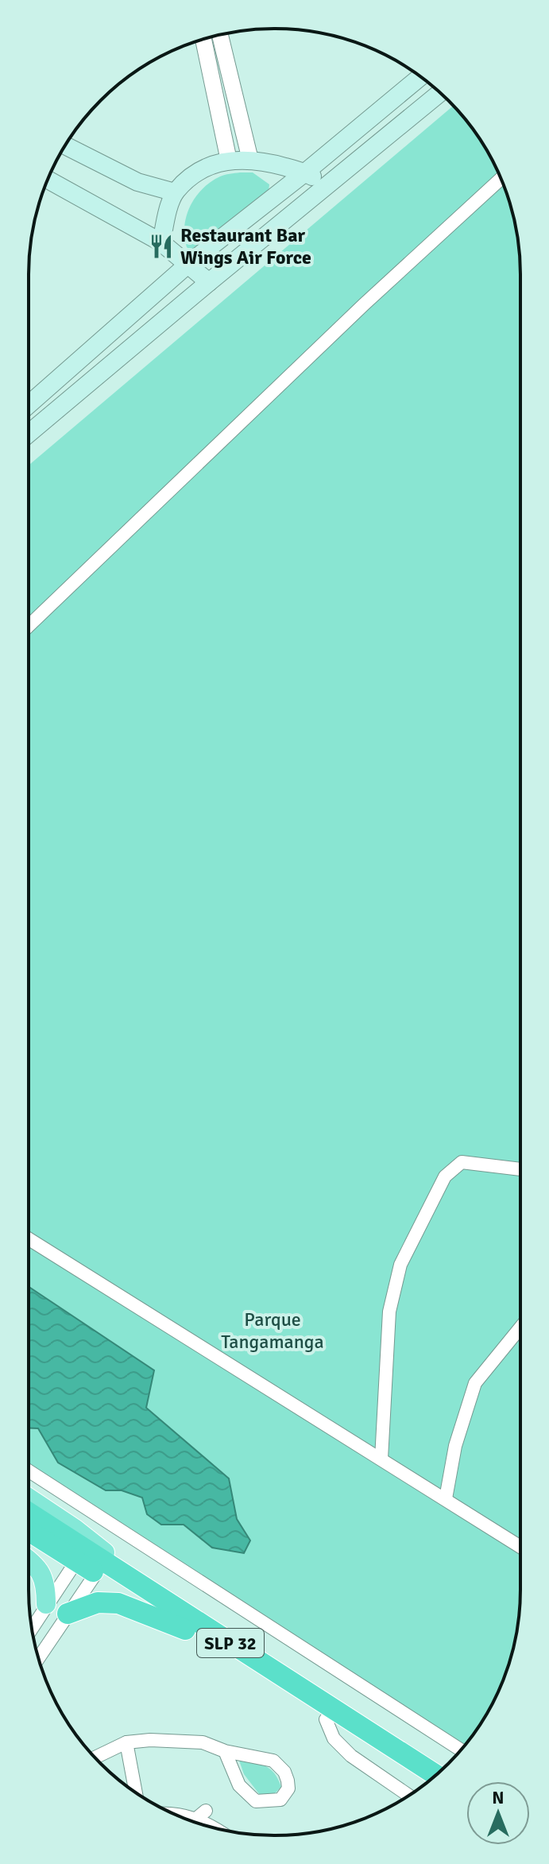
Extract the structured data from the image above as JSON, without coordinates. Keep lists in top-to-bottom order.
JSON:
{
  "streets": {
    "highway": ["SLP 32"]
  },
  "parks": ["Parque Tangamanga"],
  "places": {
    "restaurant": ["Restaurant Bar Wings Air Force"]
  },
  "north": "top"
}
